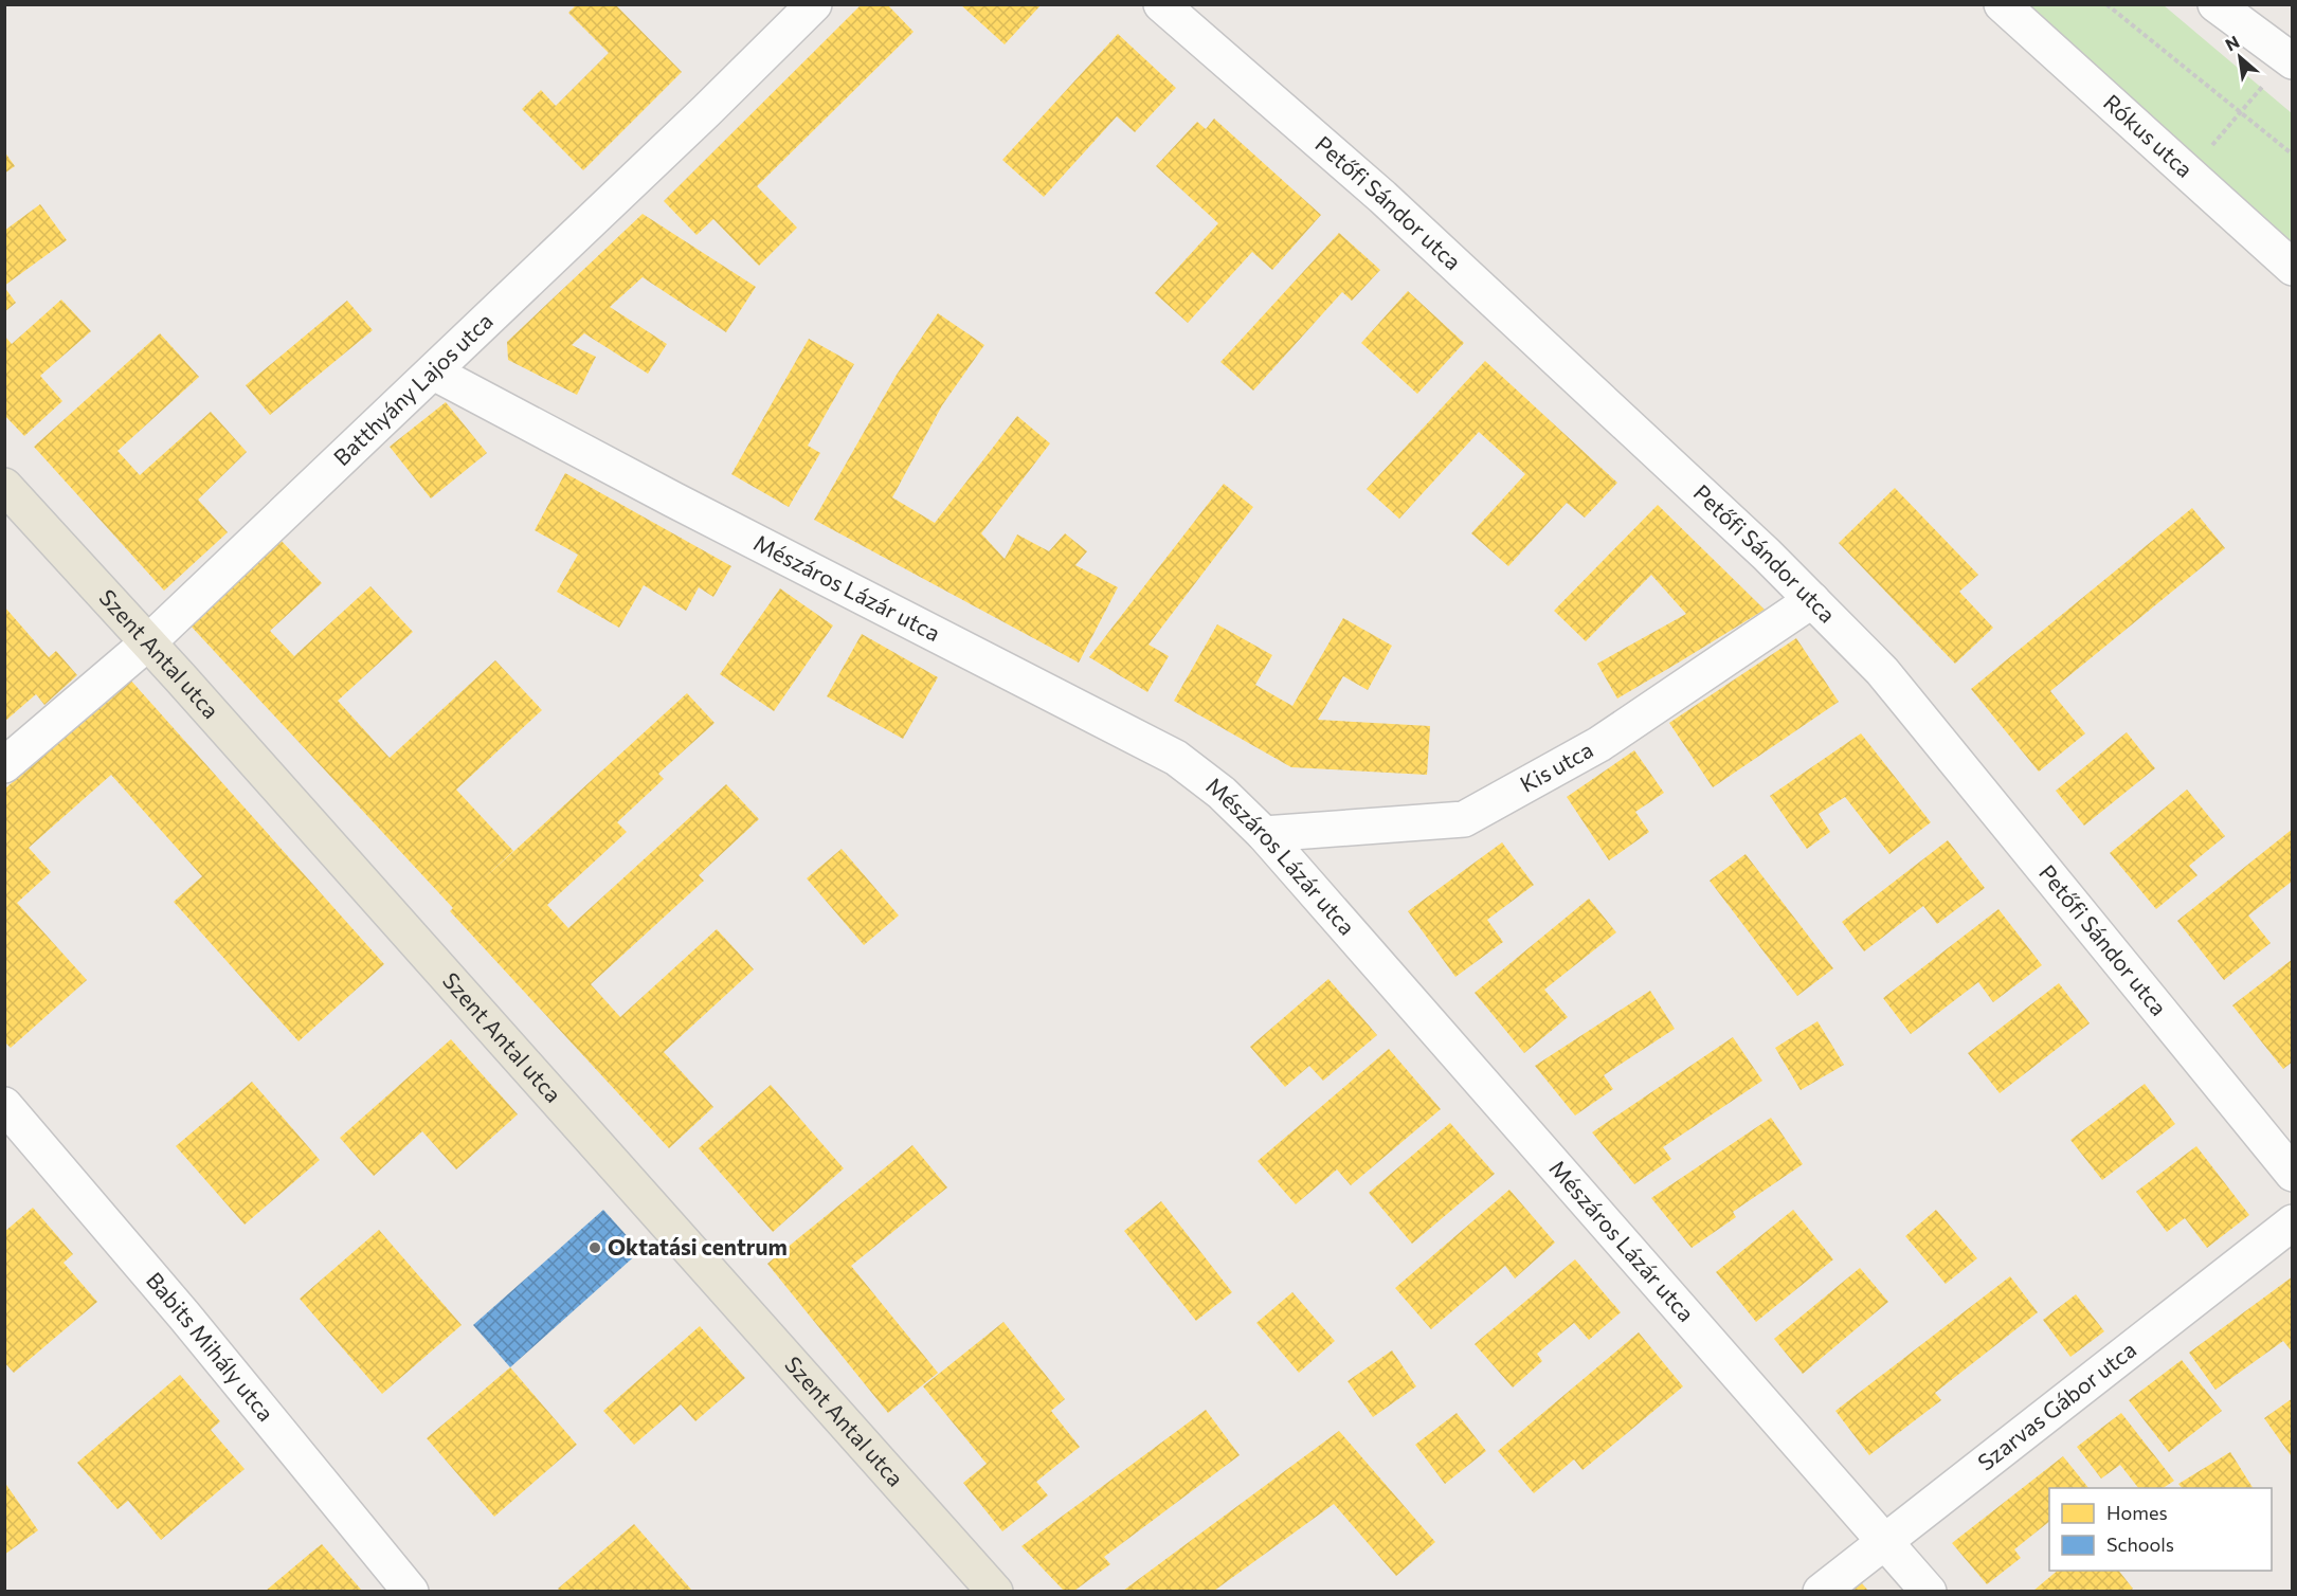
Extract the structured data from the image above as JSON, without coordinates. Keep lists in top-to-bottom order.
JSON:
{
  "streets": {
    "main road": ["Szent Antal utca"],
    "street": [
      "Rókus utca",
      "Petőfi Sándor utca",
      "Batthyány Lajos utca",
      "Mészáros Lázár utca",
      "Kis utca",
      "Babits Mihály utca",
      "Szarvas Gábor utca"
    ]
  },
  "crossings": [
    ["Petőfi Sándor utca", "Kis utca"],
    ["Batthyány Lajos utca", "Mészáros Lázár utca"],
    ["Batthyány Lajos utca", "Szent Antal utca"],
    ["Mészáros Lázár utca", "Kis utca"],
    ["Mészáros Lázár utca", "Szarvas Gábor utca"]
  ],
  "places": ["Oktatási centrum"],
  "legend": ["Homes", "Schools"],
  "north": "top left"
}
